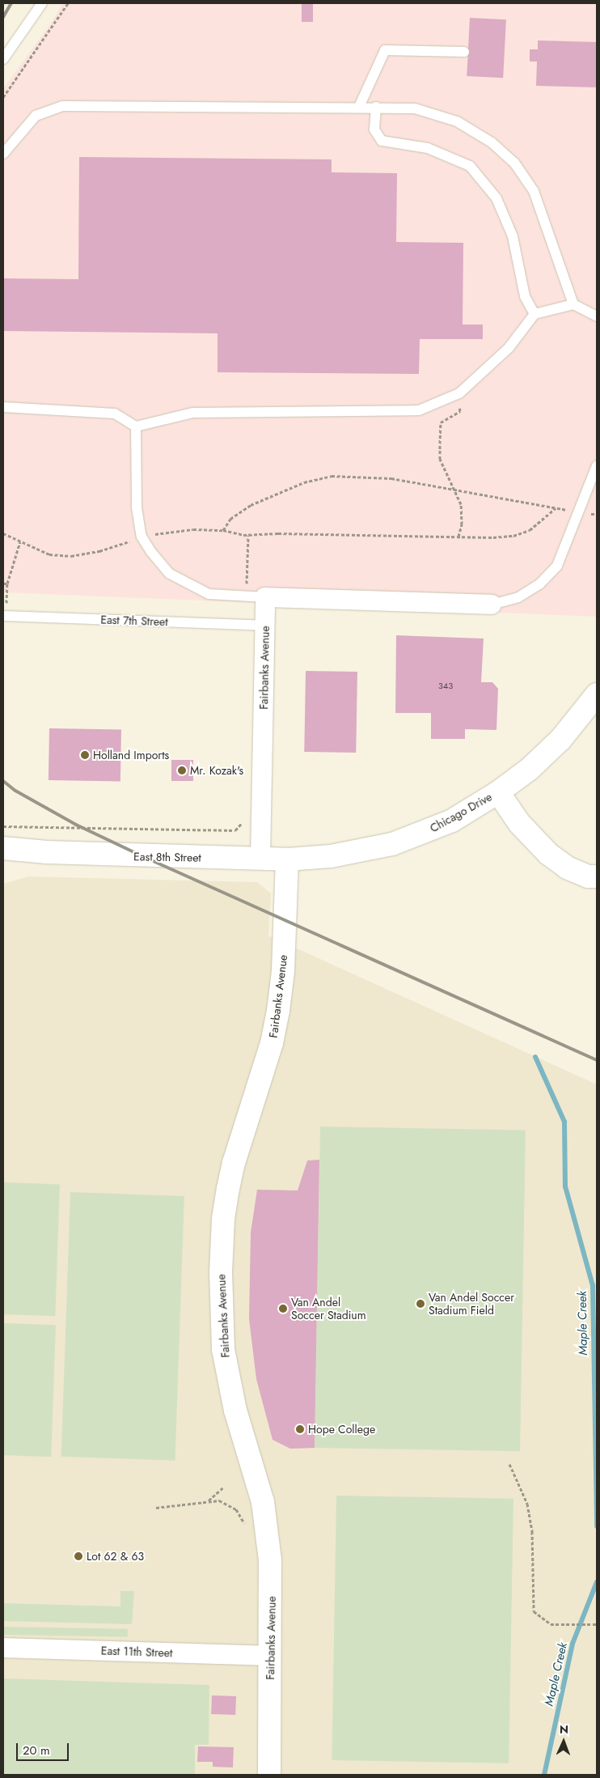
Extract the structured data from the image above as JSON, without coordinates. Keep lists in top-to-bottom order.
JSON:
{
  "streets": {
    "street": [
      "Fairbanks Avenue",
      "Chicago Drive",
      "East 8th Street",
      "East 11th Street"
    ],
    "lane": ["East 7th Street"]
  },
  "crossings": [
    ["East 7th Street", "Fairbanks Avenue"],
    ["Fairbanks Avenue", "Chicago Drive"],
    ["Fairbanks Avenue", "East 8th Street"],
    ["Fairbanks Avenue", "East 11th Street"],
    ["Chicago Drive", "East 8th Street"]
  ],
  "water": ["Maple Creek"],
  "places": [
    "Holland Imports",
    "Mr. Kozak's",
    "Van Andel Soccer Stadium Field",
    "Van Andel Soccer Stadium",
    "Hope College",
    "Lot 62 & 63"
  ],
  "house_numbers": ["343"],
  "scale_bar": "20 m",
  "north": "top"
}
